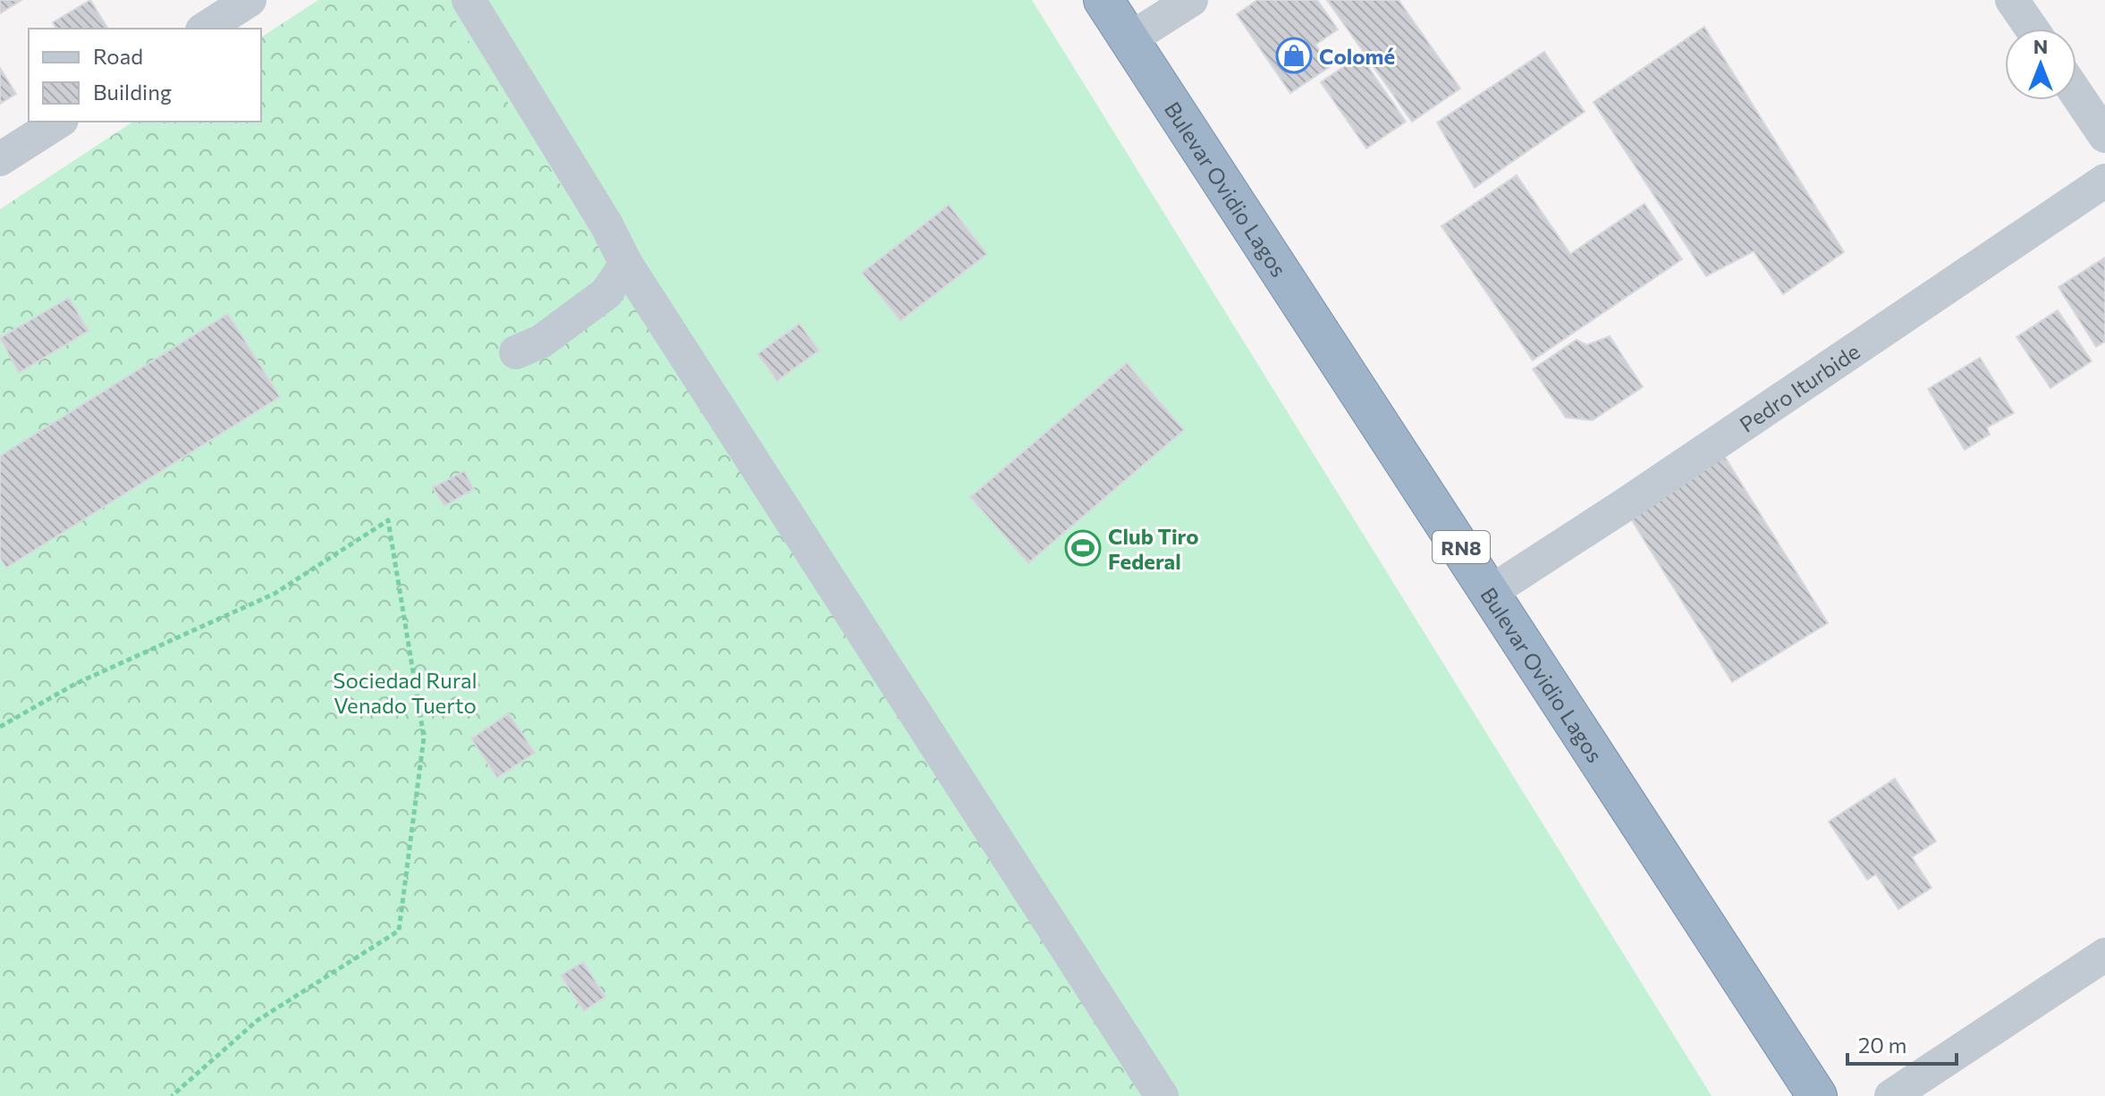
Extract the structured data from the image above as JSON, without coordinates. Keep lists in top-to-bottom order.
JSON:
{
  "streets": {
    "highway": ["Bulevar Ovidio Lagos", "RN8"],
    "street": ["Pedro Iturbide"]
  },
  "crossings": [
    ["Bulevar Ovidio Lagos", "Pedro Iturbide"]
  ],
  "parks": ["Sociedad Rural Venado Tuerto"],
  "places": {
    "shop": ["Colomé"],
    "sports": ["Club Tiro Federal"]
  },
  "legend": ["Road", "Building"],
  "scale_bar": "20 m",
  "north": "top"
}
